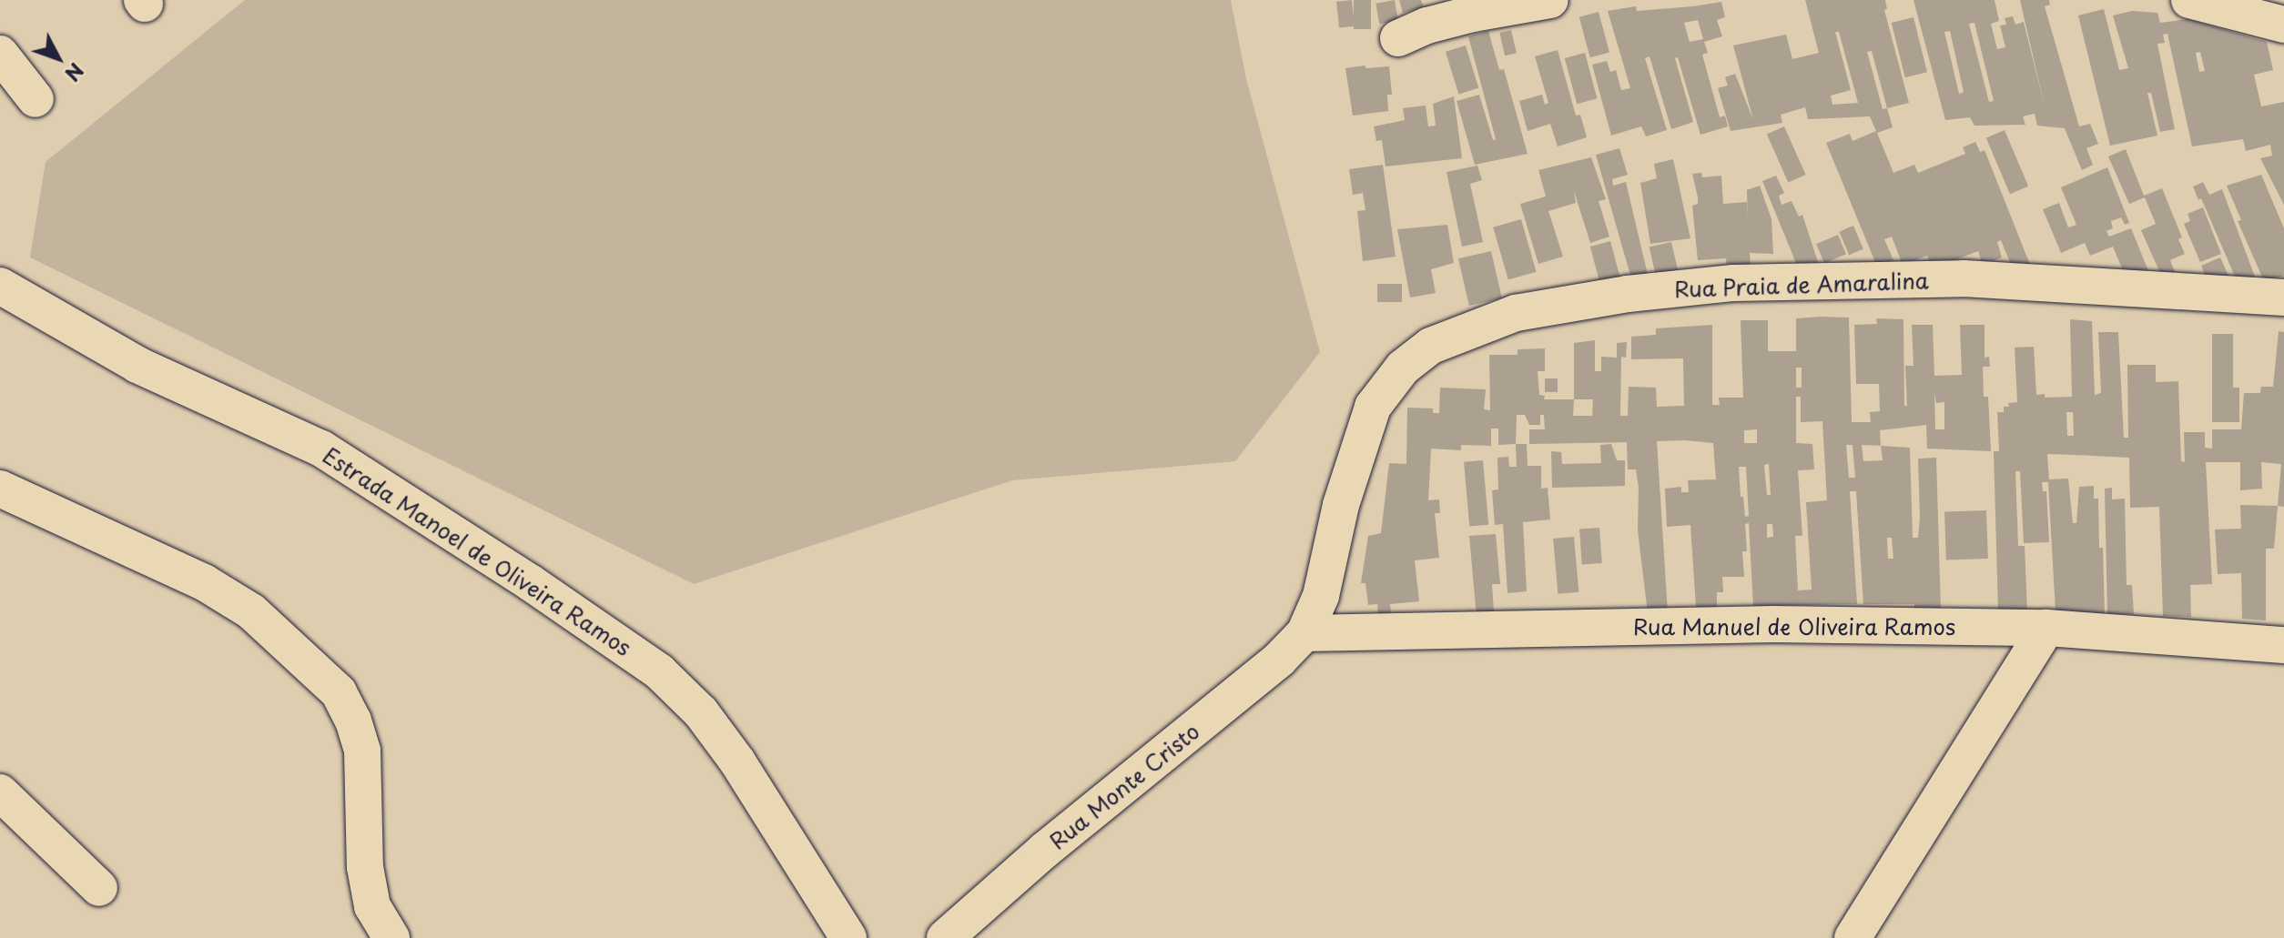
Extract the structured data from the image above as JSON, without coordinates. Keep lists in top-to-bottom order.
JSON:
{
  "streets": {
    "street": [
      "Rua Praia de Amaralina",
      "Estrada Manoel de Oliveira Ramos",
      "Rua Manuel de Oliveira Ramos",
      "Rua Monte Cristo"
    ]
  },
  "crossings": [
    ["Rua Praia de Amaralina", "Rua Manuel de Oliveira Ramos"],
    ["Rua Praia de Amaralina", "Rua Monte Cristo"],
    ["Rua Manuel de Oliveira Ramos", "Rua Monte Cristo"]
  ],
  "north": "bottom right"
}
